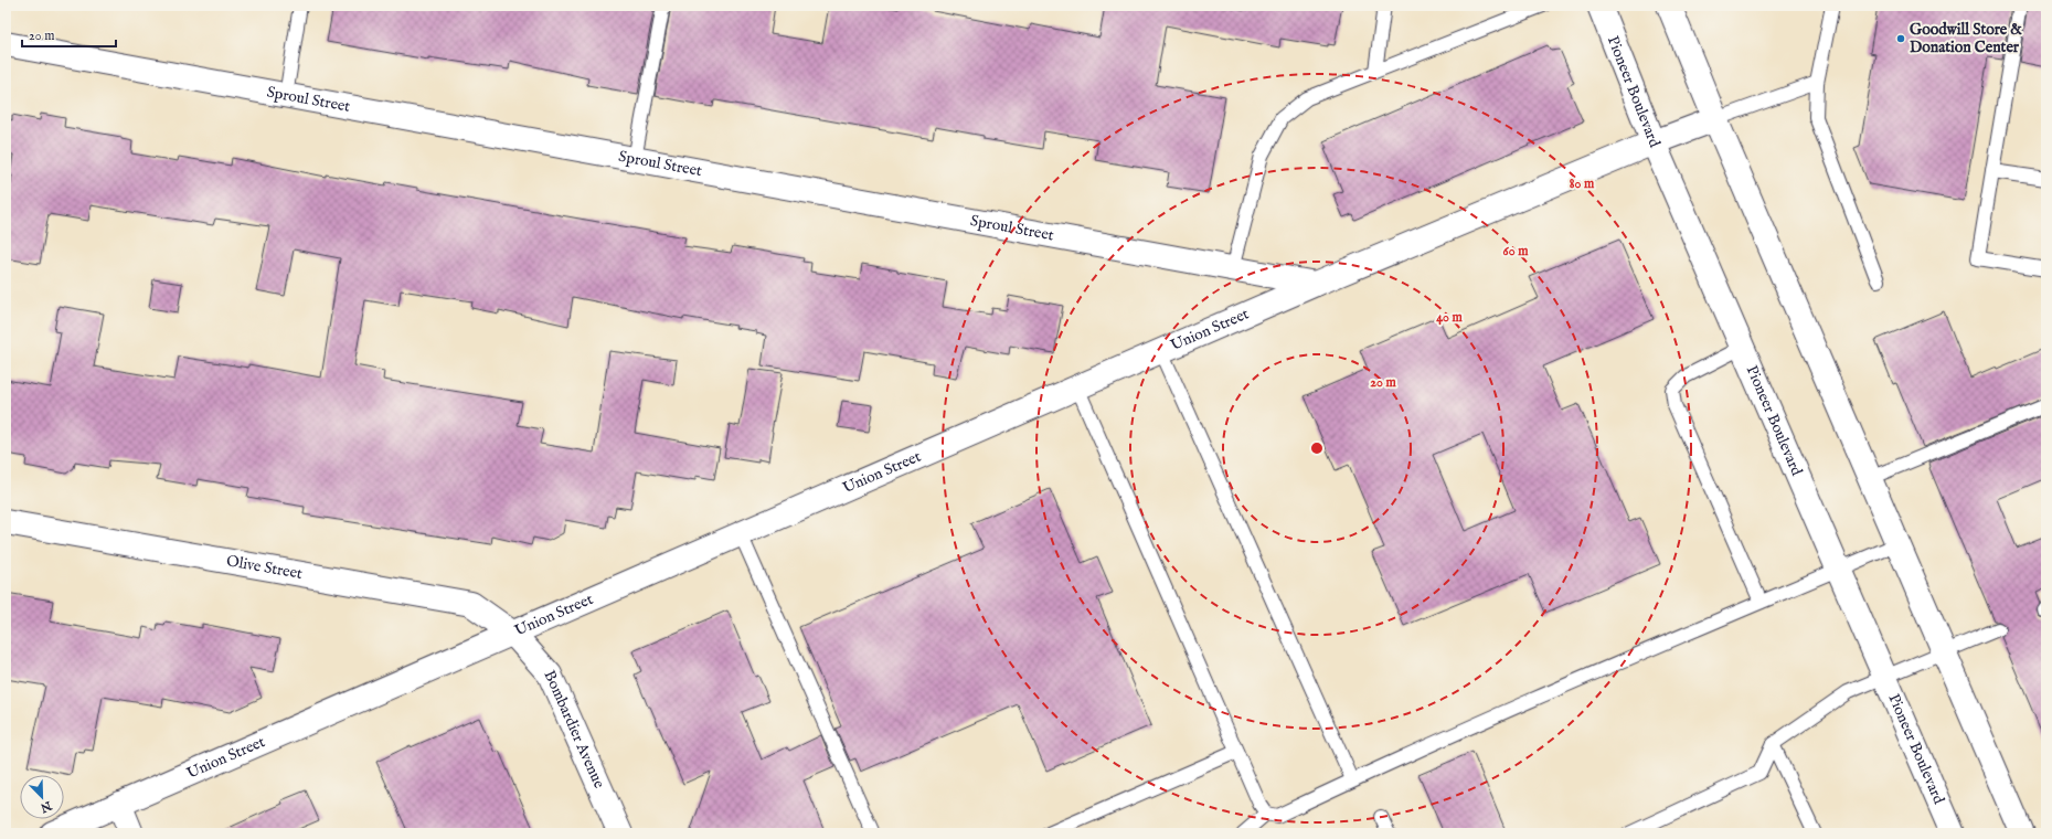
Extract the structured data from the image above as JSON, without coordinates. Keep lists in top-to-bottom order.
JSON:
{
  "streets": {
    "street": [
      "Pioneer Boulevard",
      "Sproul Street",
      "Union Street",
      "Olive Street",
      "Bombardier Avenue"
    ]
  },
  "crossings": [
    ["Pioneer Boulevard", "Union Street"],
    ["Sproul Street", "Union Street"],
    ["Union Street", "Olive Street"],
    ["Union Street", "Bombardier Avenue"],
    ["Olive Street", "Bombardier Avenue"]
  ],
  "places": ["Goodwill Store & Donation Center"],
  "scale_bar": "20 m",
  "north": "bottom right",
  "rings": [
    "80 m",
    "60 m",
    "40 m",
    "20 m"
  ]
}
